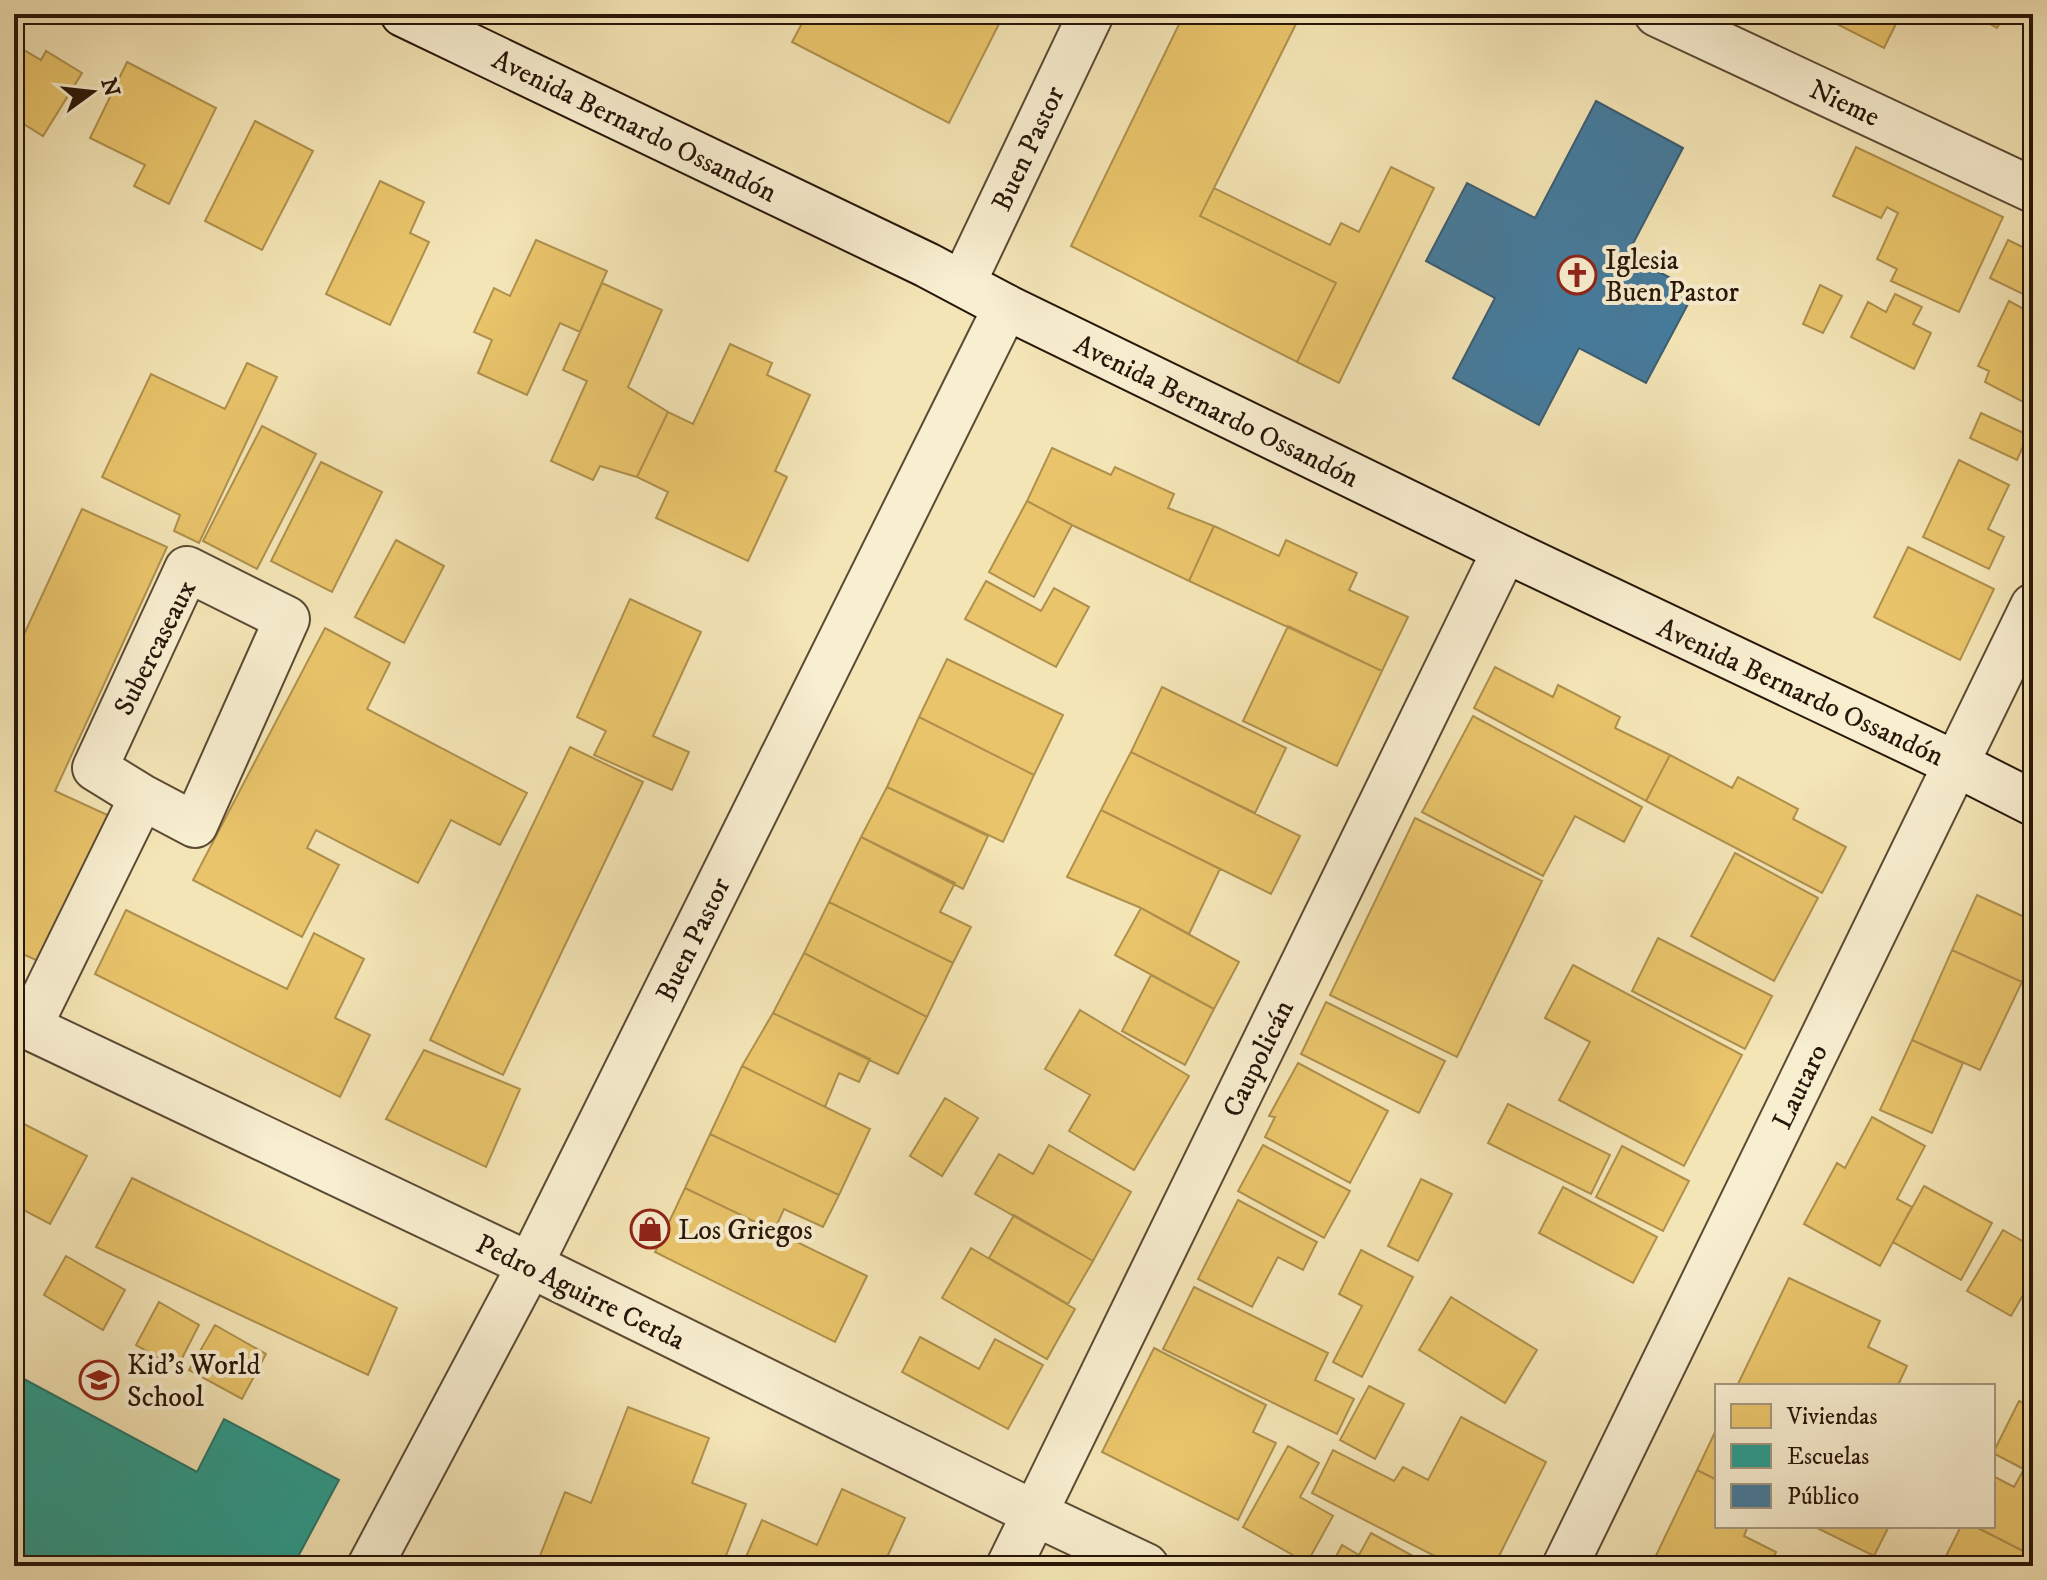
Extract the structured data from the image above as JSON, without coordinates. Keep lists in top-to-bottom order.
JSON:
{
  "streets": {
    "street": [
      "Nieme",
      "Avenida Bernardo Ossandón",
      "Buen Pastor",
      "Subercaseaux",
      "Caupolicán",
      "Lautaro",
      "Pedro Aguirre Cerda"
    ]
  },
  "crossings": [
    ["Avenida Bernardo Ossandón", "Buen Pastor"],
    ["Avenida Bernardo Ossandón", "Caupolicán"],
    ["Avenida Bernardo Ossandón", "Lautaro"],
    ["Buen Pastor", "Pedro Aguirre Cerda"],
    ["Caupolicán", "Pedro Aguirre Cerda"]
  ],
  "places": {
    "church": ["Iglesia Buen Pastor"],
    "shop": ["Los Griegos"],
    "school or university": ["Kid's World School"]
  },
  "legend": ["Viviendas", "Escuelas", "Público"],
  "north": "right"
}
